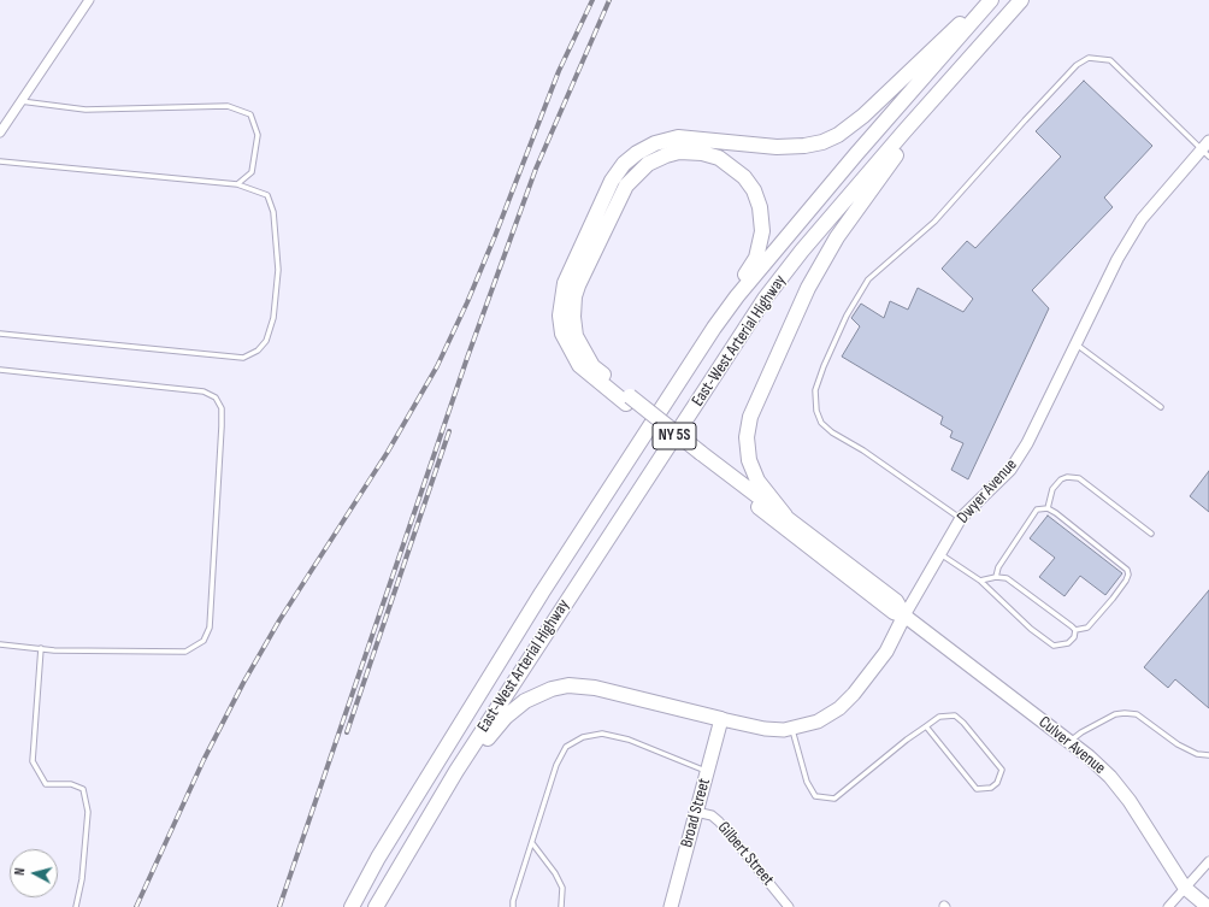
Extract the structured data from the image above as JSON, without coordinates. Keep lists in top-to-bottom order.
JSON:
{
  "streets": {
    "main road": [
      "East-West Arterial Highway",
      "NY 5S",
      "Dwyer Avenue",
      "Culver Avenue",
      "Broad Street"
    ],
    "street": ["Gilbert Street"]
  },
  "crossings": [
    ["Dwyer Avenue", "Culver Avenue"],
    ["Dwyer Avenue", "Broad Street"],
    ["Broad Street", "Gilbert Street"]
  ],
  "north": "left"
}
